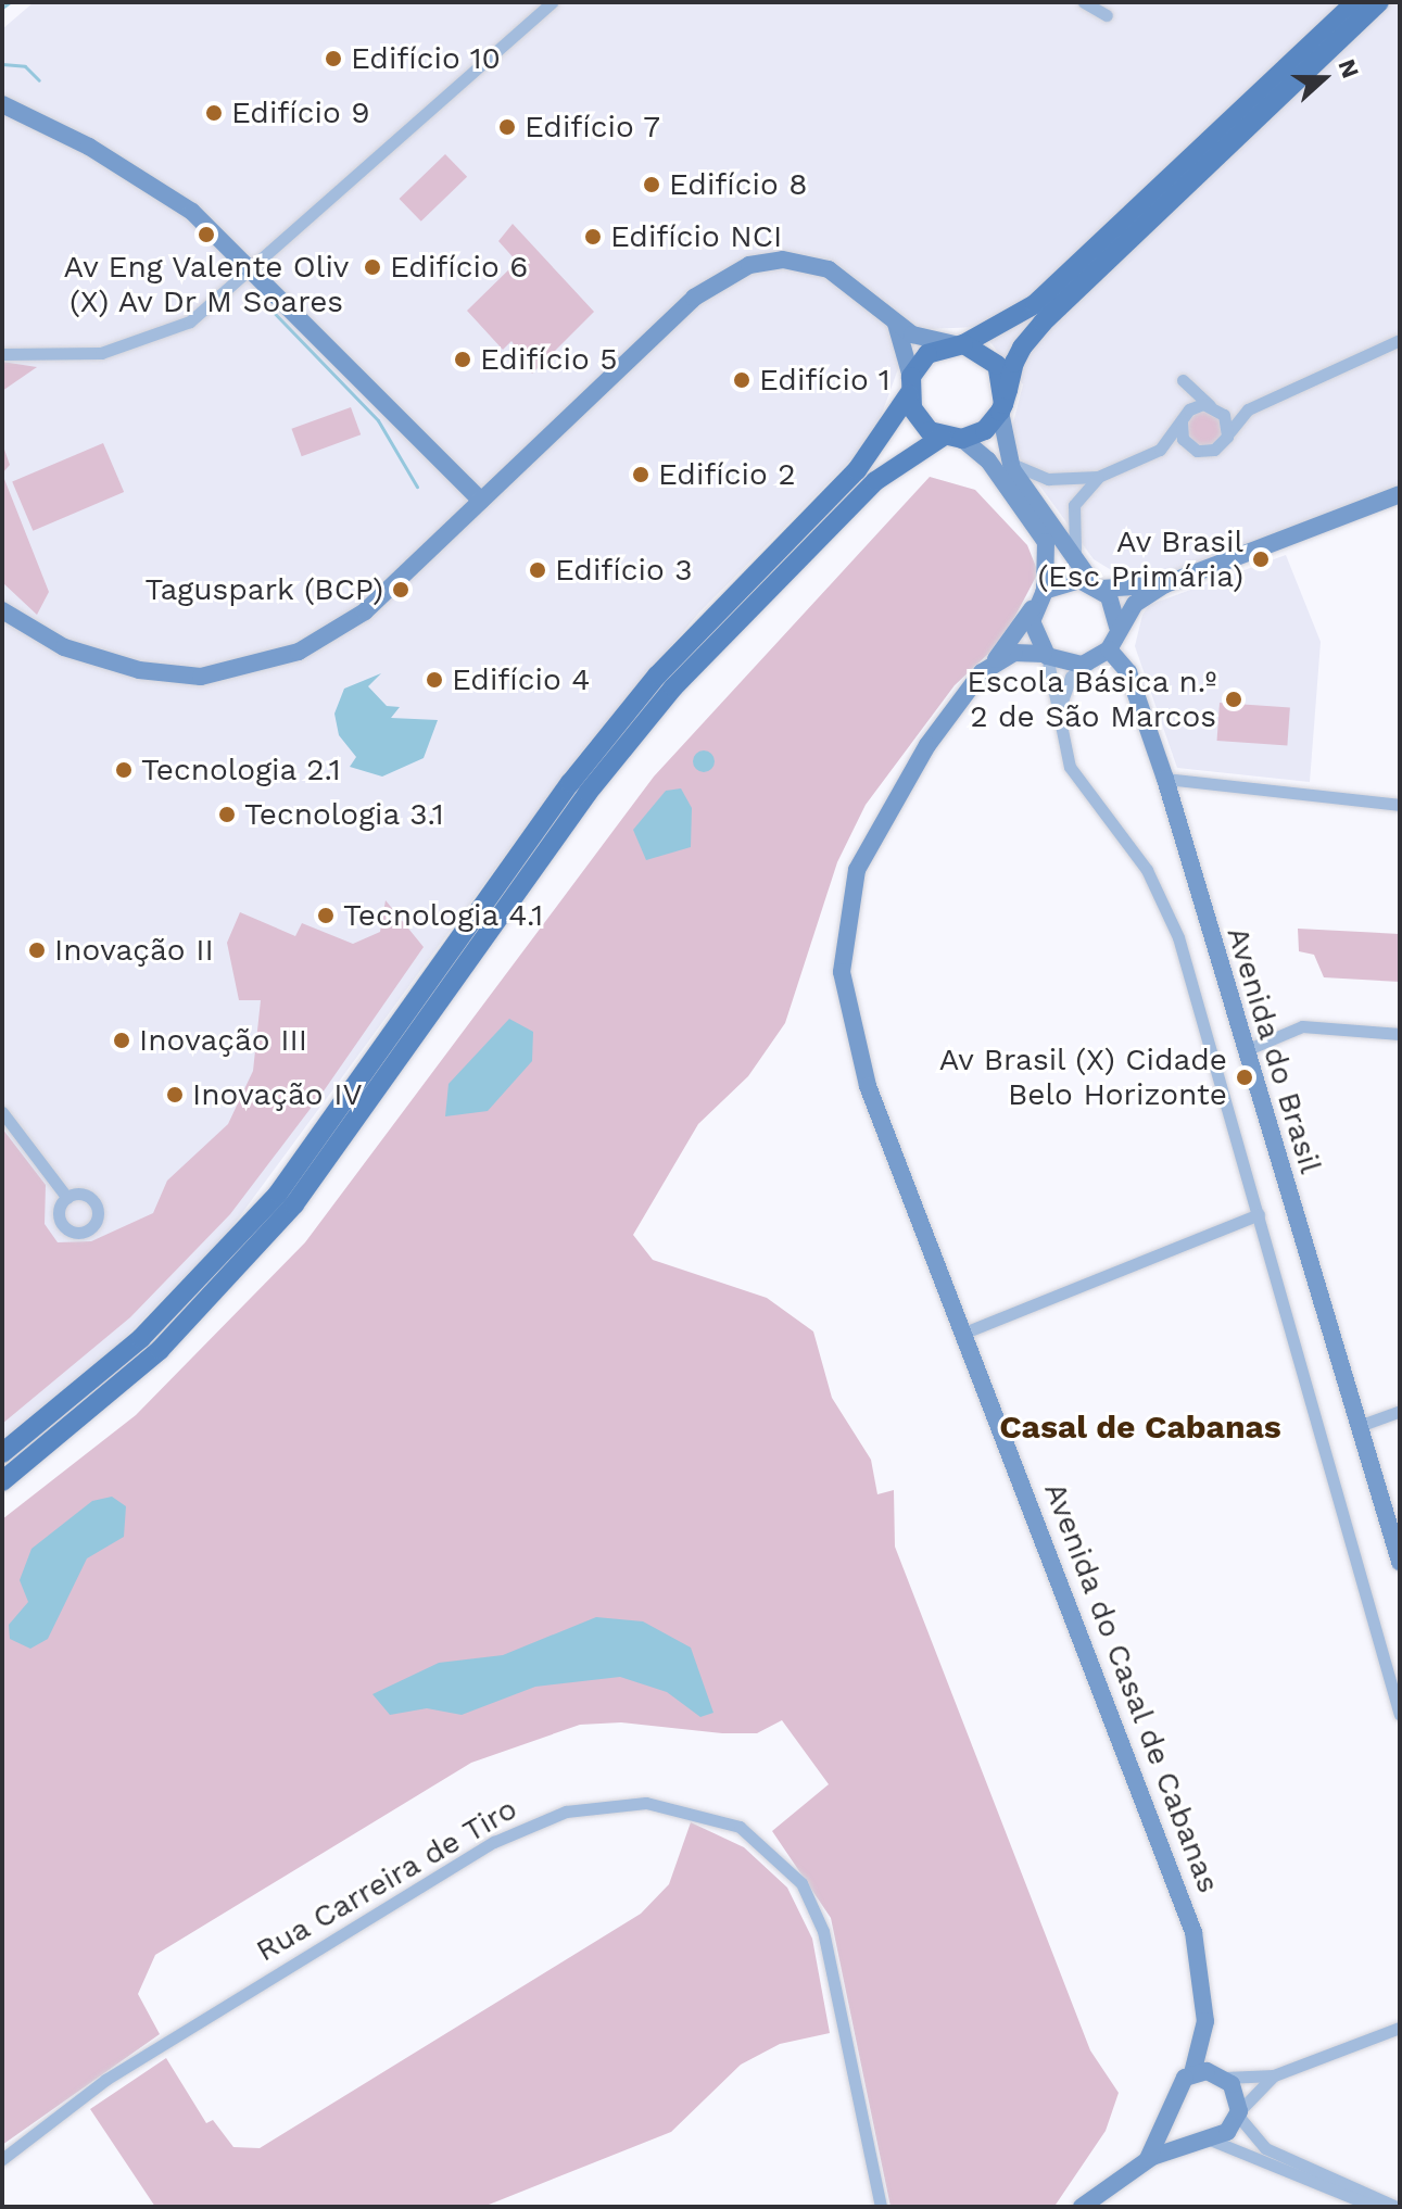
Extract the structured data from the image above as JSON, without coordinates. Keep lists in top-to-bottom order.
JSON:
{
  "streets": {
    "street": ["Avenida do Brasil", "Avenida do Casal de Cabanas", "Rua Carreira de Tiro"]
  },
  "crossings": [
    ["Avenida do Brasil", "Avenida do Casal de Cabanas"]
  ],
  "districts": ["Casal de Cabanas"],
  "places": [
    "Edifício 10",
    "Edifício 9",
    "Edifício 7",
    "Edifício 8",
    "Av Eng Valente Oliv (X) Av Dr M Soares",
    "Edifício NCI",
    "Edifício 6",
    "Edifício 5",
    "Edifício 1",
    "Edifício 2",
    "Av Brasil (Esc Primária)",
    "Edifício 3",
    "Taguspark (BCP)",
    "Edifício 4",
    "Escola Básica n.º 2 de São Marcos",
    "Tecnologia 2.1",
    "Tecnologia 3.1",
    "Tecnologia 4.1",
    "Inovação II",
    "Inovação III",
    "Av Brasil (X) Cidade Belo Horizonte",
    "Inovação IV"
  ],
  "north": "right"
}
